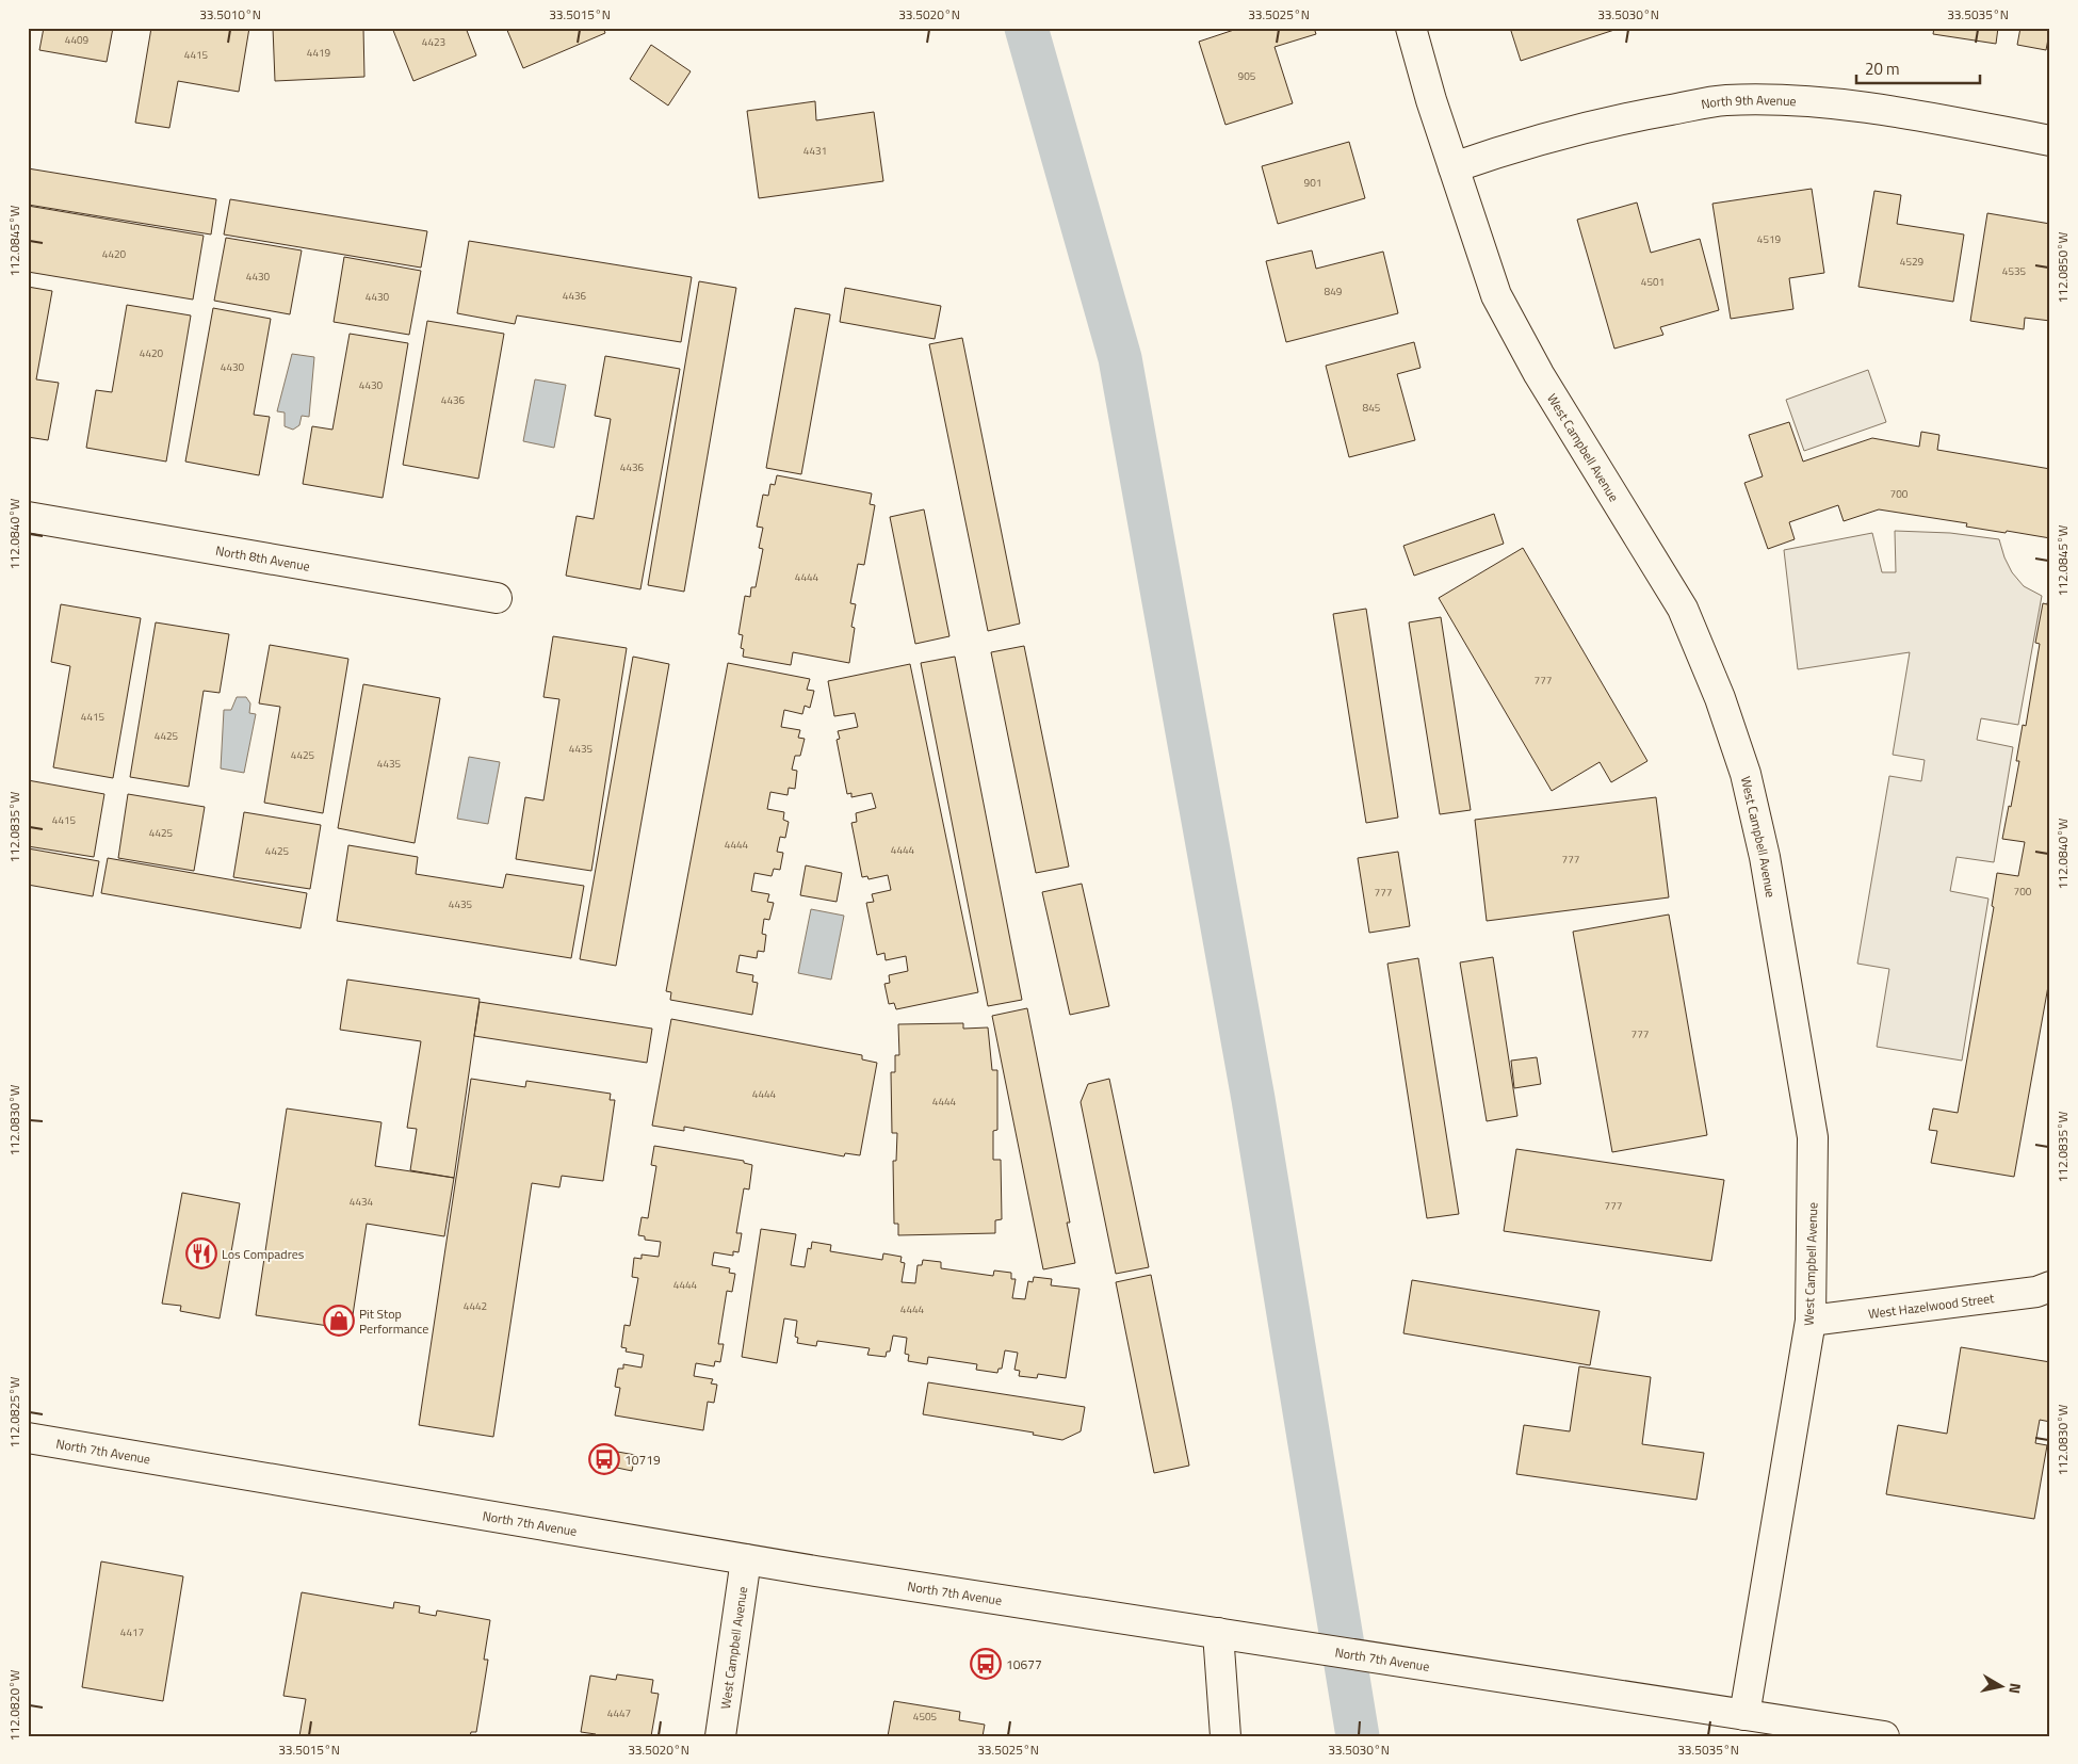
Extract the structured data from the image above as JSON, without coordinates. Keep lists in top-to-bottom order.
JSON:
{
  "streets": {
    "street": [
      "North 9th Avenue",
      "West Campbell Avenue",
      "North 8th Avenue",
      "West Hazelwood Street",
      "North 7th Avenue"
    ]
  },
  "crossings": [
    ["North 9th Avenue", "West Campbell Avenue"],
    ["West Campbell Avenue", "West Hazelwood Street"],
    ["West Campbell Avenue", "North 7th Avenue"]
  ],
  "places": {
    "restaurant": ["Los Compadres"],
    "shop": ["Pit Stop Performance"],
    "bus stop": ["10719", "10677"]
  },
  "house_numbers": [
    "4409",
    "4423",
    "4419",
    "4415",
    "905",
    "4431",
    "901",
    "4519",
    "4420",
    "4529",
    "4535",
    "4430",
    "4501",
    "849",
    "4436",
    "4430",
    "4420",
    "4430",
    "4430",
    "4436",
    "845",
    "4436",
    "700",
    "4444",
    "777",
    "4415",
    "4425",
    "4435",
    "4425",
    "4435",
    "4415",
    "4425",
    "4444",
    "4444",
    "4425",
    "777",
    "700",
    "777",
    "4435",
    "777",
    "4444",
    "4444",
    "4434",
    "777",
    "4444",
    "4442",
    "4444",
    "4417",
    "4447",
    "4505"
  ],
  "scale_bar": "20 m",
  "north": "right",
  "coordinates": [
    "33.5010°N",
    "33.5015°N",
    "33.5020°N",
    "33.5025°N",
    "33.5030°N",
    "33.5035°N",
    "112.0845°W",
    "112.0850°W",
    "112.0840°W",
    "112.0835°W",
    "112.0830°W",
    "112.0825°W",
    "112.0820°W"
  ]
}
